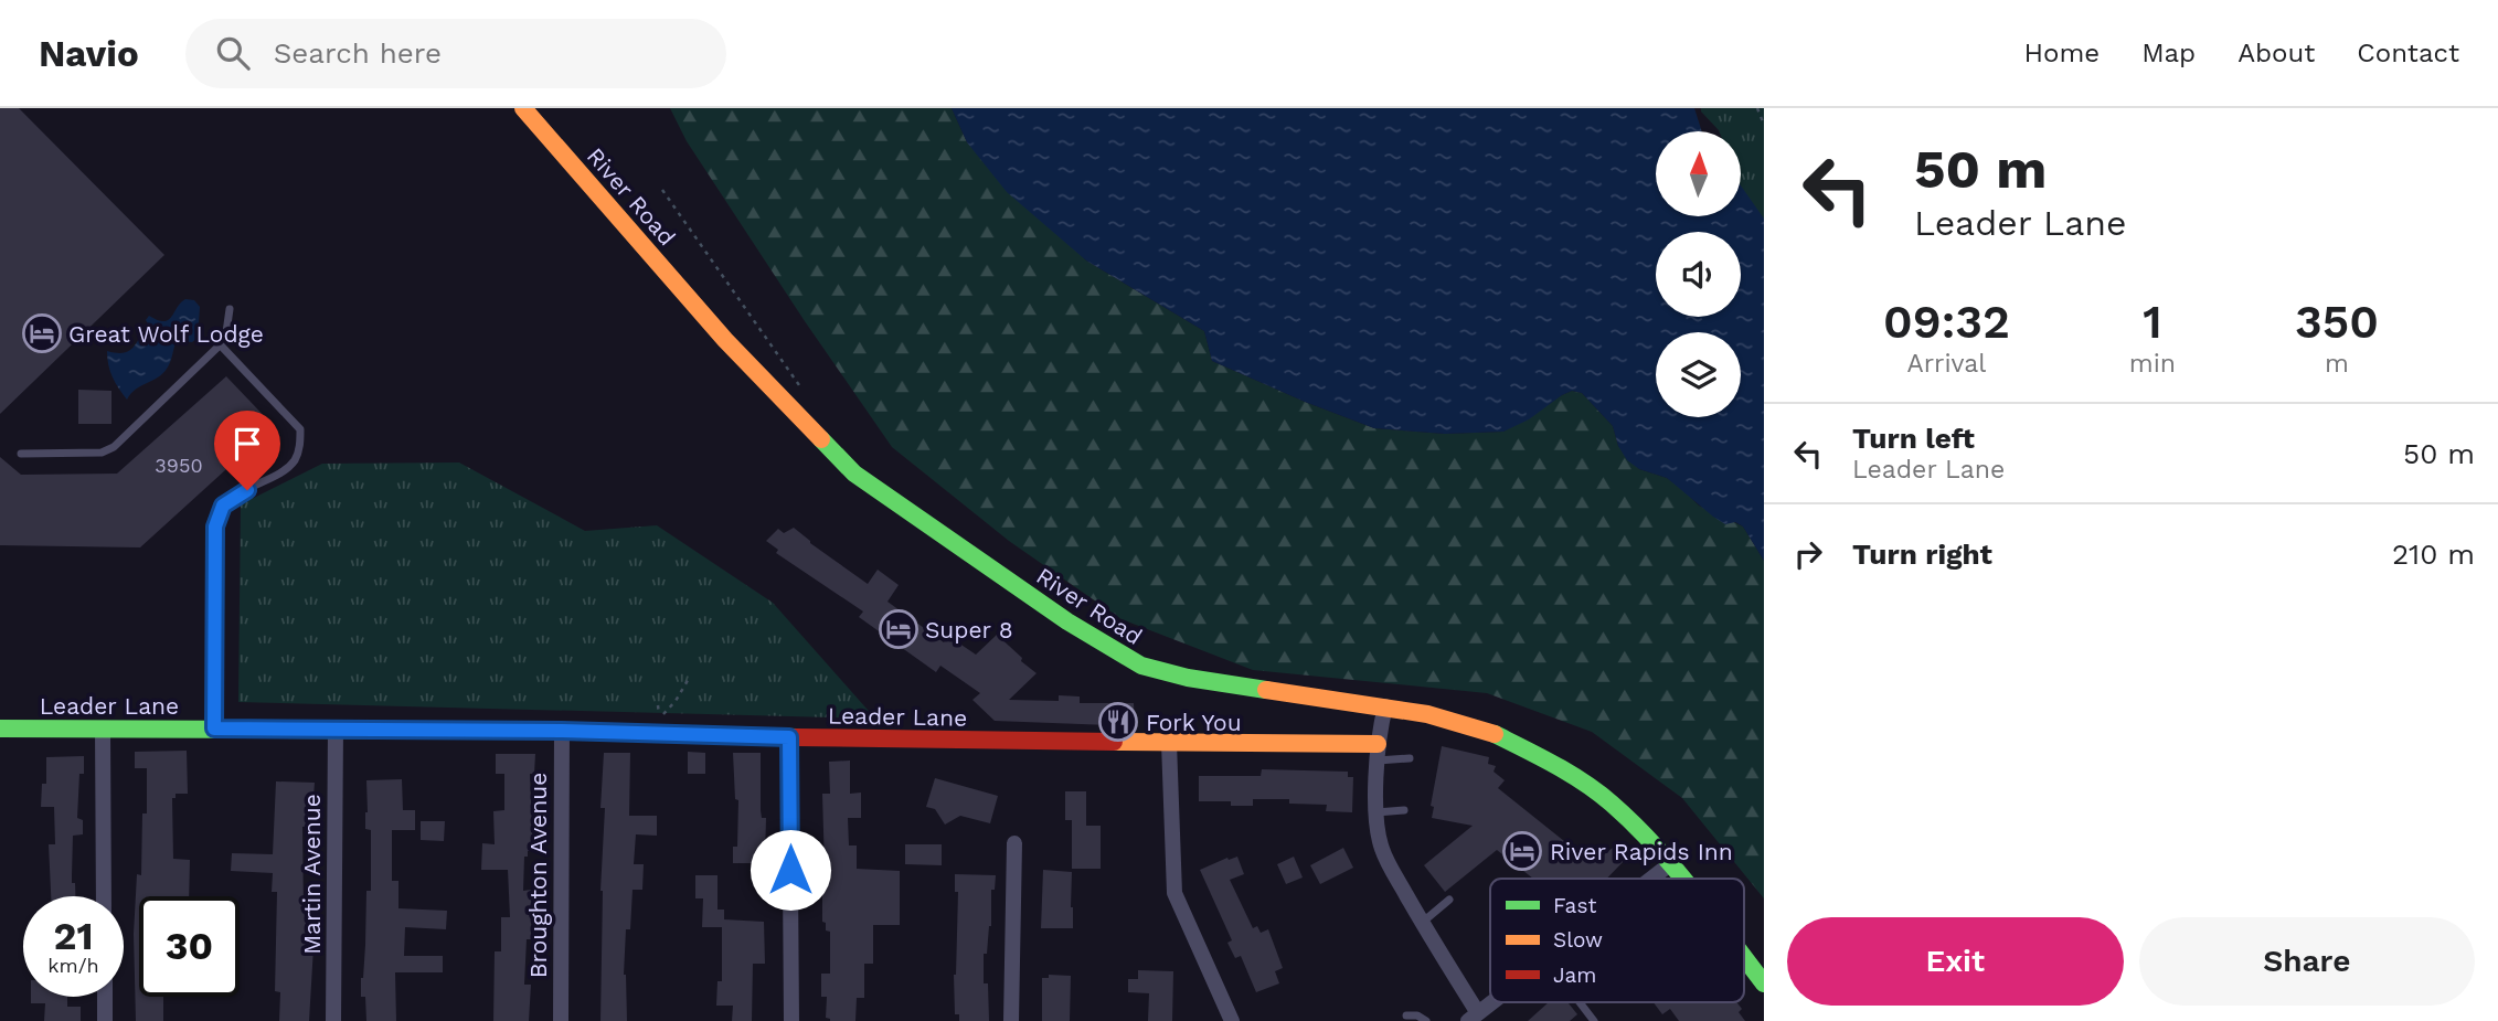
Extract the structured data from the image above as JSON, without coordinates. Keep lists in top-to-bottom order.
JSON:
{
  "streets": {
    "main road": ["River Road", "Leader Lane"],
    "street": ["Martin Avenue", "Broughton Avenue"]
  },
  "crossings": [
    ["Leader Lane", "Martin Avenue"],
    ["Leader Lane", "Broughton Avenue"]
  ],
  "places": {
    "hotel": ["Great Wolf Lodge", "Super 8", "River Rapids Inn"],
    "restaurant": ["Fork You"]
  },
  "house_numbers": ["3950"],
  "legend": ["Fast", "Slow", "Jam"],
  "north": "top",
  "page": {
    "header": "Navio",
    "search": "Search here",
    "nav": [
      "Home",
      "Map",
      "About",
      "Contact"
    ],
    "turn": ["50 m", "Leader Lane"],
    "eta": [
      "09:32",
      "Arrival",
      "1",
      "min",
      "350",
      "m"
    ],
    "list": [
      {
        "name": "Turn left",
        "note": "Leader Lane",
        "value": "50 m"
      },
      {
        "name": "Turn right",
        "value": "210 m"
      }
    ],
    "speed": "21 km/h",
    "limit": "30",
    "buttons": ["Exit", "Share"]
  }
}
